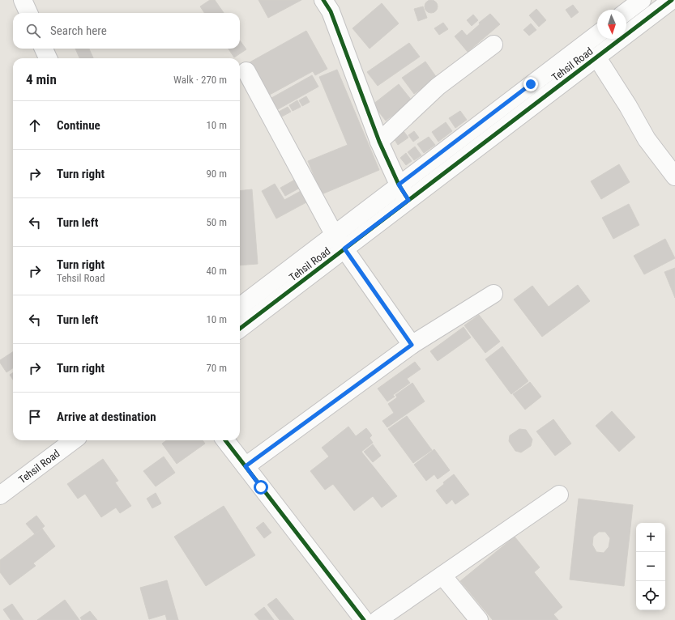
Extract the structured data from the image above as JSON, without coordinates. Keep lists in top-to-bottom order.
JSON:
{
  "streets": {
    "street": ["Tehsil Road"]
  },
  "north": "bottom",
  "page": {
    "search": "Search here",
    "heading": ["4 min", "Walk · 270 m"],
    "list": [
      ["Continue", "10 m"],
      ["Turn right", "90 m"],
      ["Turn left", "50 m"],
      ["Turn right", "Tehsil Road", "40 m"],
      ["Turn left", "10 m"],
      ["Turn right", "70 m"],
      "Arrive at destination"
    ],
    "map_buttons": ["+", "−"]
  }
}
